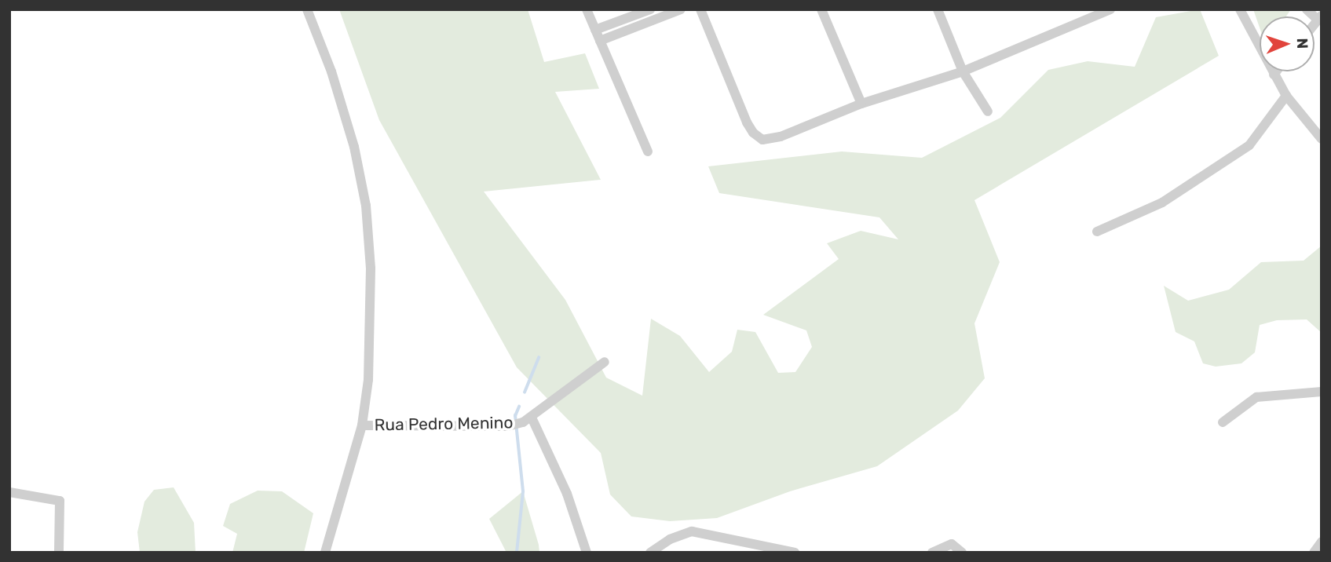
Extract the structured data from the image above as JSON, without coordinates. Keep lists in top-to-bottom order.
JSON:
{
  "streets": {
    "street": ["Rua Pedro Menino"]
  },
  "north": "right"
}
